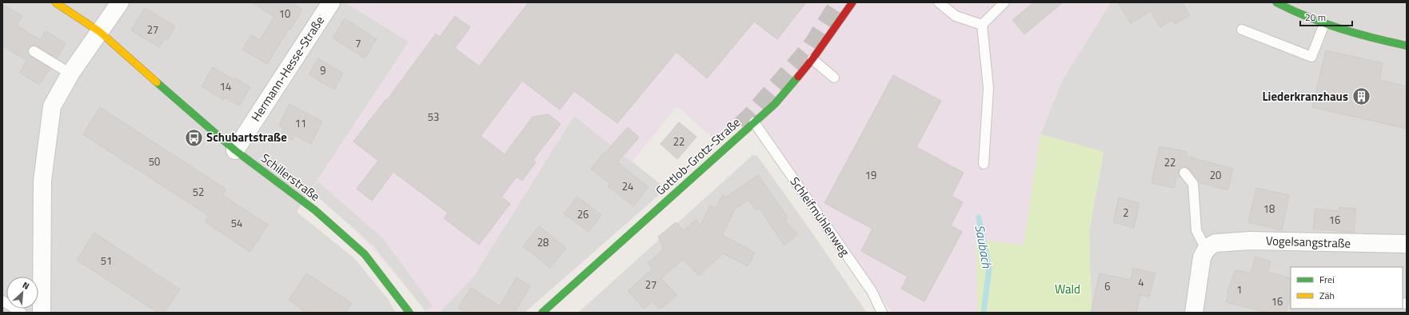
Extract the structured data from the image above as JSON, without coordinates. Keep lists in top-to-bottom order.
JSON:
{
  "streets": {
    "street": [
      "Hermann-Hesse-Straße",
      "Gottlob-Grotz-Straße",
      "Schillerstraße",
      "Vogelsangstraße"
    ],
    "lane": ["Schleifmühlenweg"]
  },
  "crossings": [
    ["Hermann-Hesse-Straße", "Schillerstraße"],
    ["Gottlob-Grotz-Straße", "Schleifmühlenweg"]
  ],
  "water": ["Saubach"],
  "parks": ["Wald"],
  "places": {
    "building": ["Liederkranzhaus"],
    "bus stop": ["Schubartstraße"]
  },
  "house_numbers": [
    "10",
    "27",
    "7",
    "9",
    "14",
    "53",
    "11",
    "22",
    "50",
    "22",
    "19",
    "20",
    "24",
    "52",
    "18",
    "2",
    "26",
    "16",
    "54",
    "28",
    "51",
    "4",
    "27",
    "6",
    "1",
    "16"
  ],
  "legend": ["Frei", "Zäh"],
  "scale_bar": "20 m",
  "north": "top right"
}
